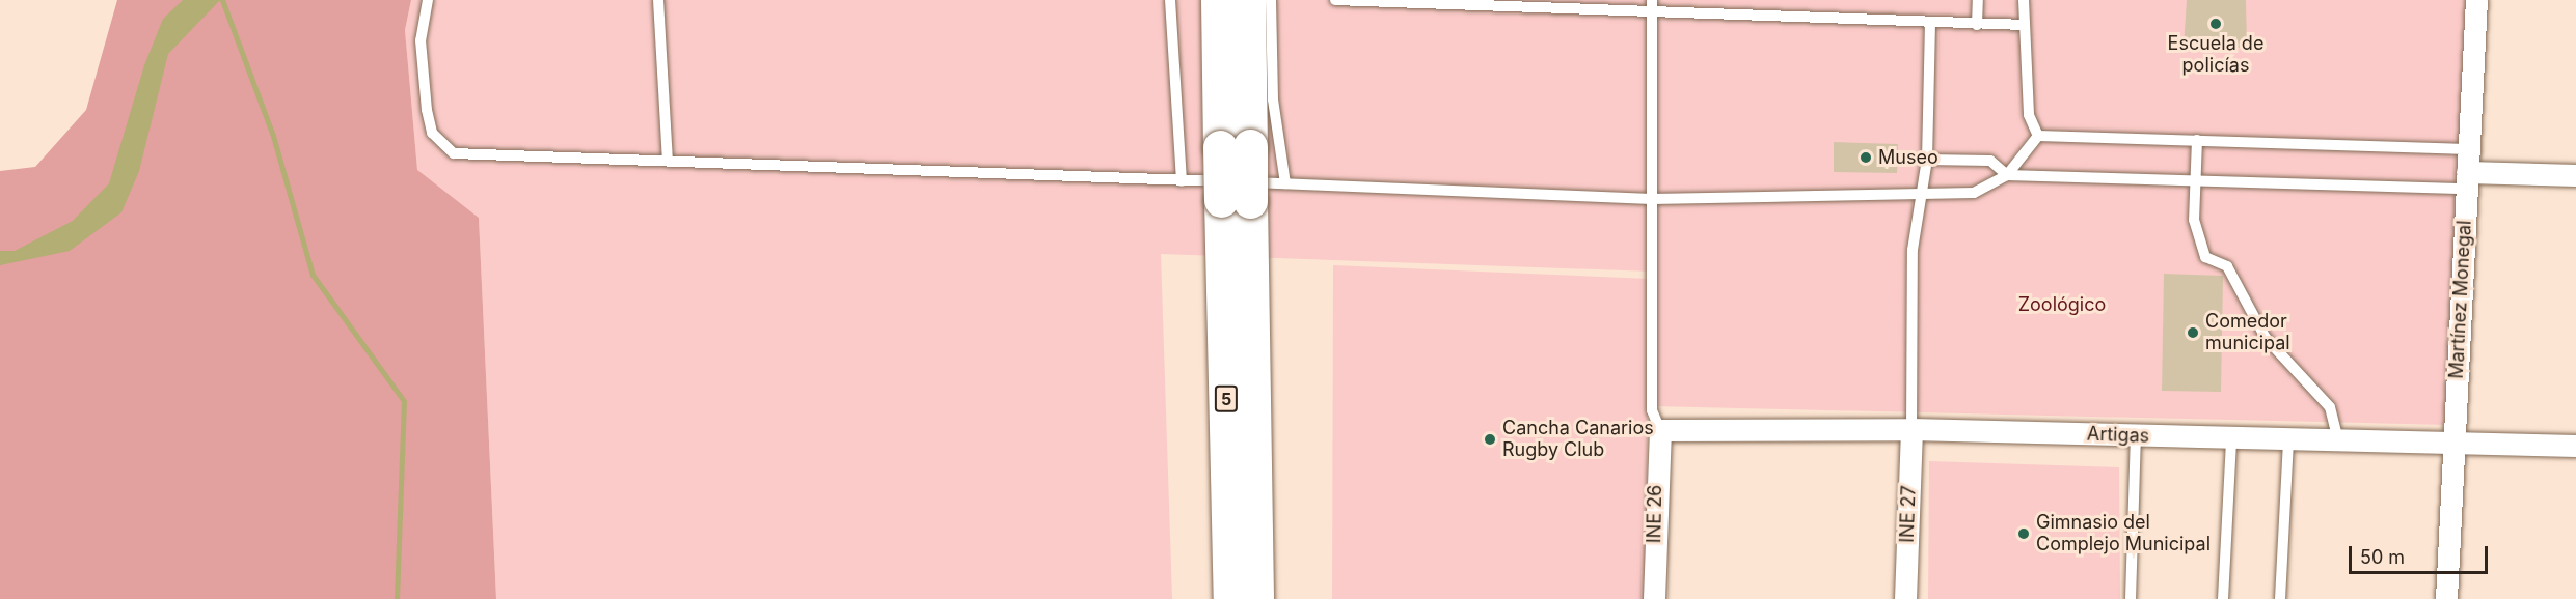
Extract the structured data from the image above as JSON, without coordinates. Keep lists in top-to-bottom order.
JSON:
{
  "streets": {
    "highway": ["5"],
    "street": [
      "Martínez Monegal",
      "Artigas",
      "INE 26",
      "INE 27"
    ]
  },
  "crossings": [
    ["Martínez Monegal", "Artigas"],
    ["Artigas", "INE 26"],
    ["Artigas", "INE 27"]
  ],
  "parks": ["Zoológico"],
  "places": [
    "Escuela de policías",
    "Museo",
    "Comedor municipal",
    "Cancha Canarios Rugby Club",
    "Gimnasio del Complejo Municipal"
  ],
  "scale_bar": "50 m"
}
